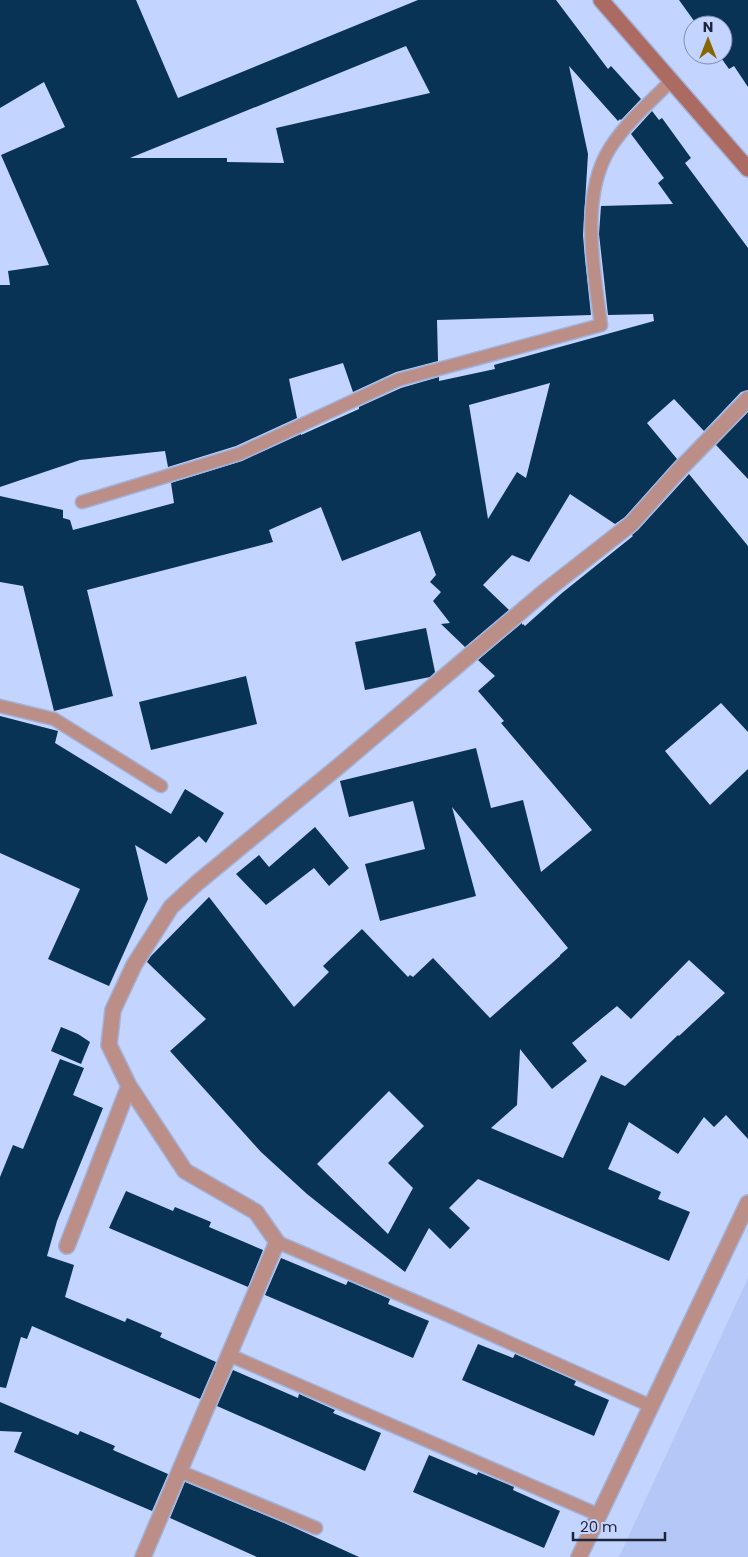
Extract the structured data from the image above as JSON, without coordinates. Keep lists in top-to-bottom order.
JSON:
{
  "scale_bar": "20 m",
  "north": "top"
}
